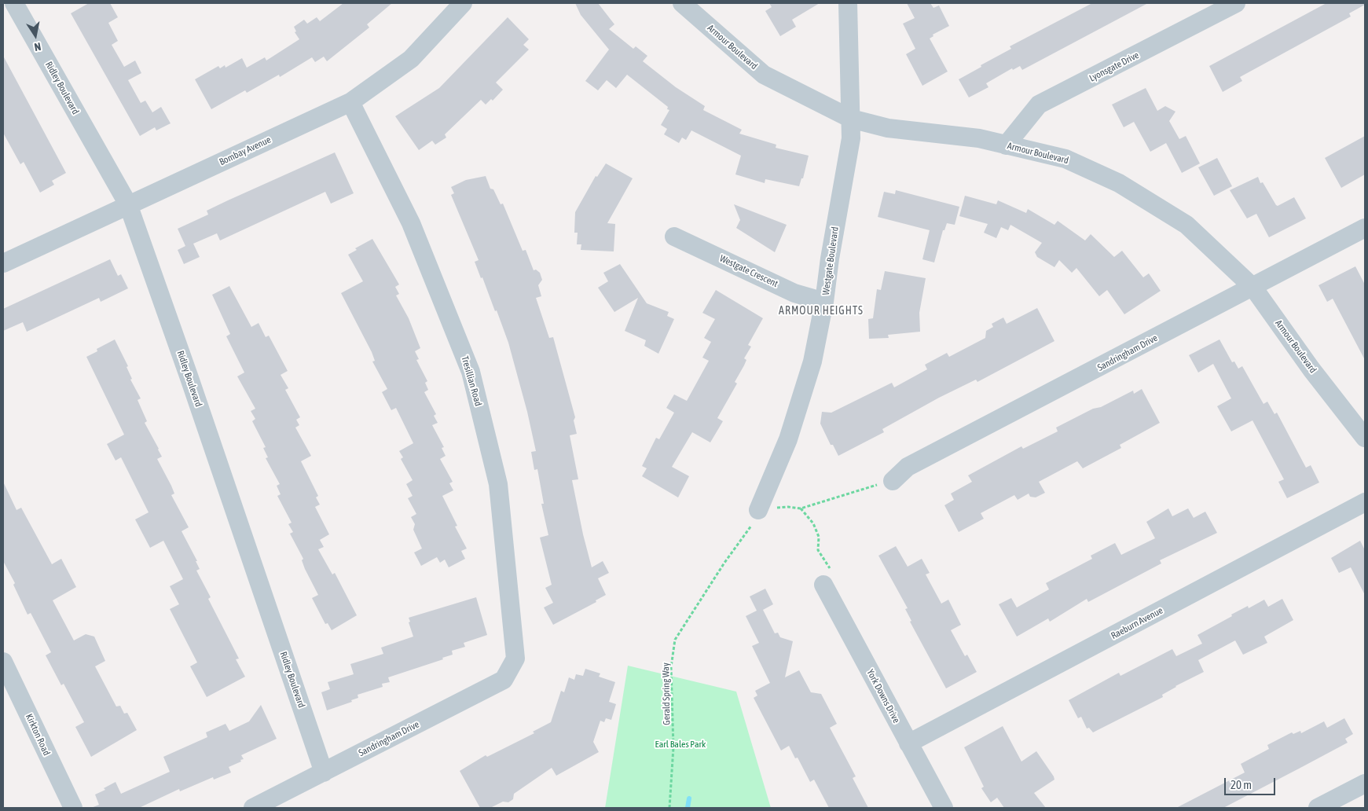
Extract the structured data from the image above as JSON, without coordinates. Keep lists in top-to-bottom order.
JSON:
{
  "streets": {
    "street": [
      "Armour Boulevard",
      "Lyonsgate Drive",
      "Ridley Boulevard",
      "Bombay Avenue",
      "Westgate Boulevard",
      "Westgate Crescent",
      "Sandringham Drive",
      "Tresillian Road",
      "Raeburn Avenue",
      "York Downs Drive",
      "Kirkton Road"
    ],
    "path": ["Gerald Spring Way"]
  },
  "crossings": [
    ["Armour Boulevard", "Lyonsgate Drive"],
    ["Armour Boulevard", "Westgate Boulevard"],
    ["Armour Boulevard", "Sandringham Drive"],
    ["Ridley Boulevard", "Bombay Avenue"],
    ["Ridley Boulevard", "Sandringham Drive"],
    ["Bombay Avenue", "Tresillian Road"],
    ["Westgate Boulevard", "Westgate Crescent"],
    ["Westgate Boulevard", "Gerald Spring Way"],
    ["Sandringham Drive", "Tresillian Road"],
    ["Raeburn Avenue", "York Downs Drive"]
  ],
  "districts": ["ARMOUR HEIGHTS"],
  "parks": ["Earl Bales Park"],
  "scale_bar": "20 m",
  "north": "bottom"
}
